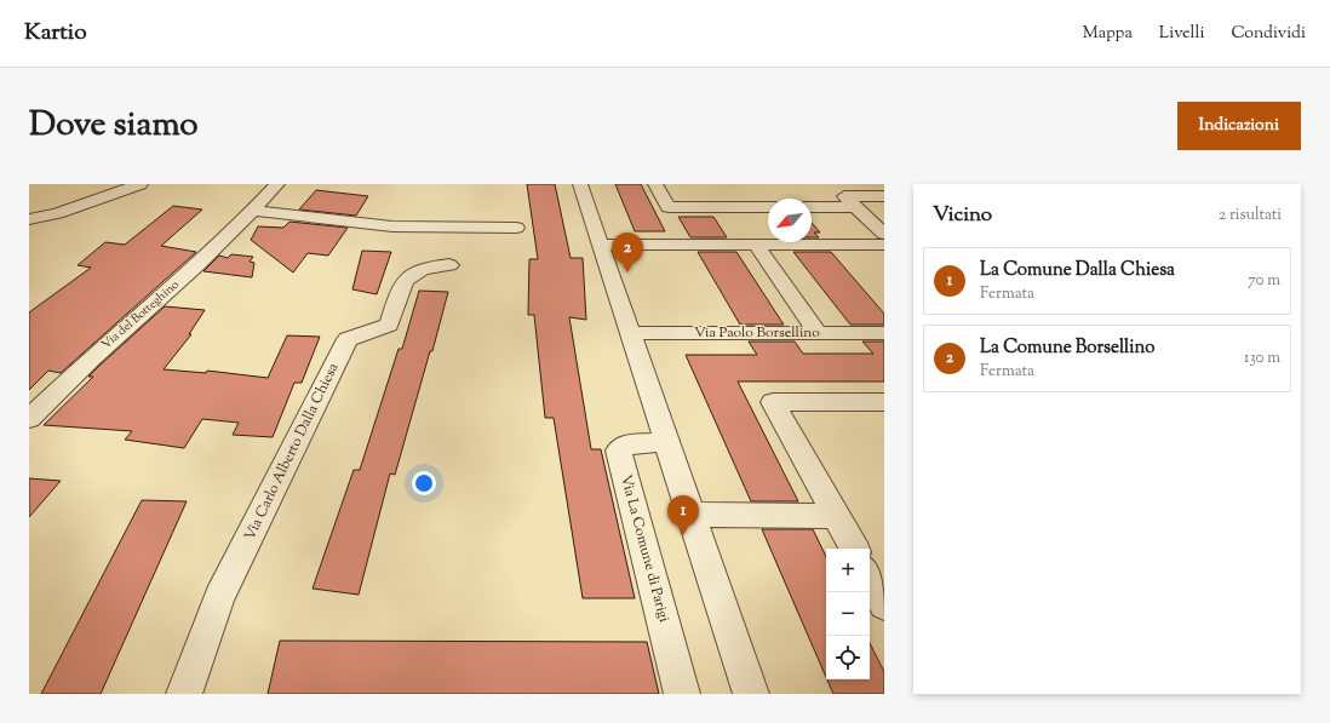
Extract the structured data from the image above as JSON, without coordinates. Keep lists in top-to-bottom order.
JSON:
{
  "streets": {
    "street": [
      "Via del Botteghino",
      "Via Paolo Borsellino",
      "Via Carlo Alberto Dalla Chiesa",
      "Via La Comune di Parigi"
    ]
  },
  "north": "bottom left",
  "page": {
    "header": "Kartio",
    "nav": ["Mappa", "Livelli", "Condividi"],
    "title": "Dove siamo",
    "buttons": "Indicazioni",
    "heading": ["Vicino", "2 risultati"],
    "pins": ["2", "1"],
    "list": [
      {
        "mark": "1",
        "name": "La Comune Dalla Chiesa",
        "note": "Fermata",
        "value": "70 m"
      },
      {
        "mark": "2",
        "name": "La Comune Borsellino",
        "note": "Fermata",
        "value": "130 m"
      }
    ],
    "map_buttons": ["+", "−"]
  }
}
